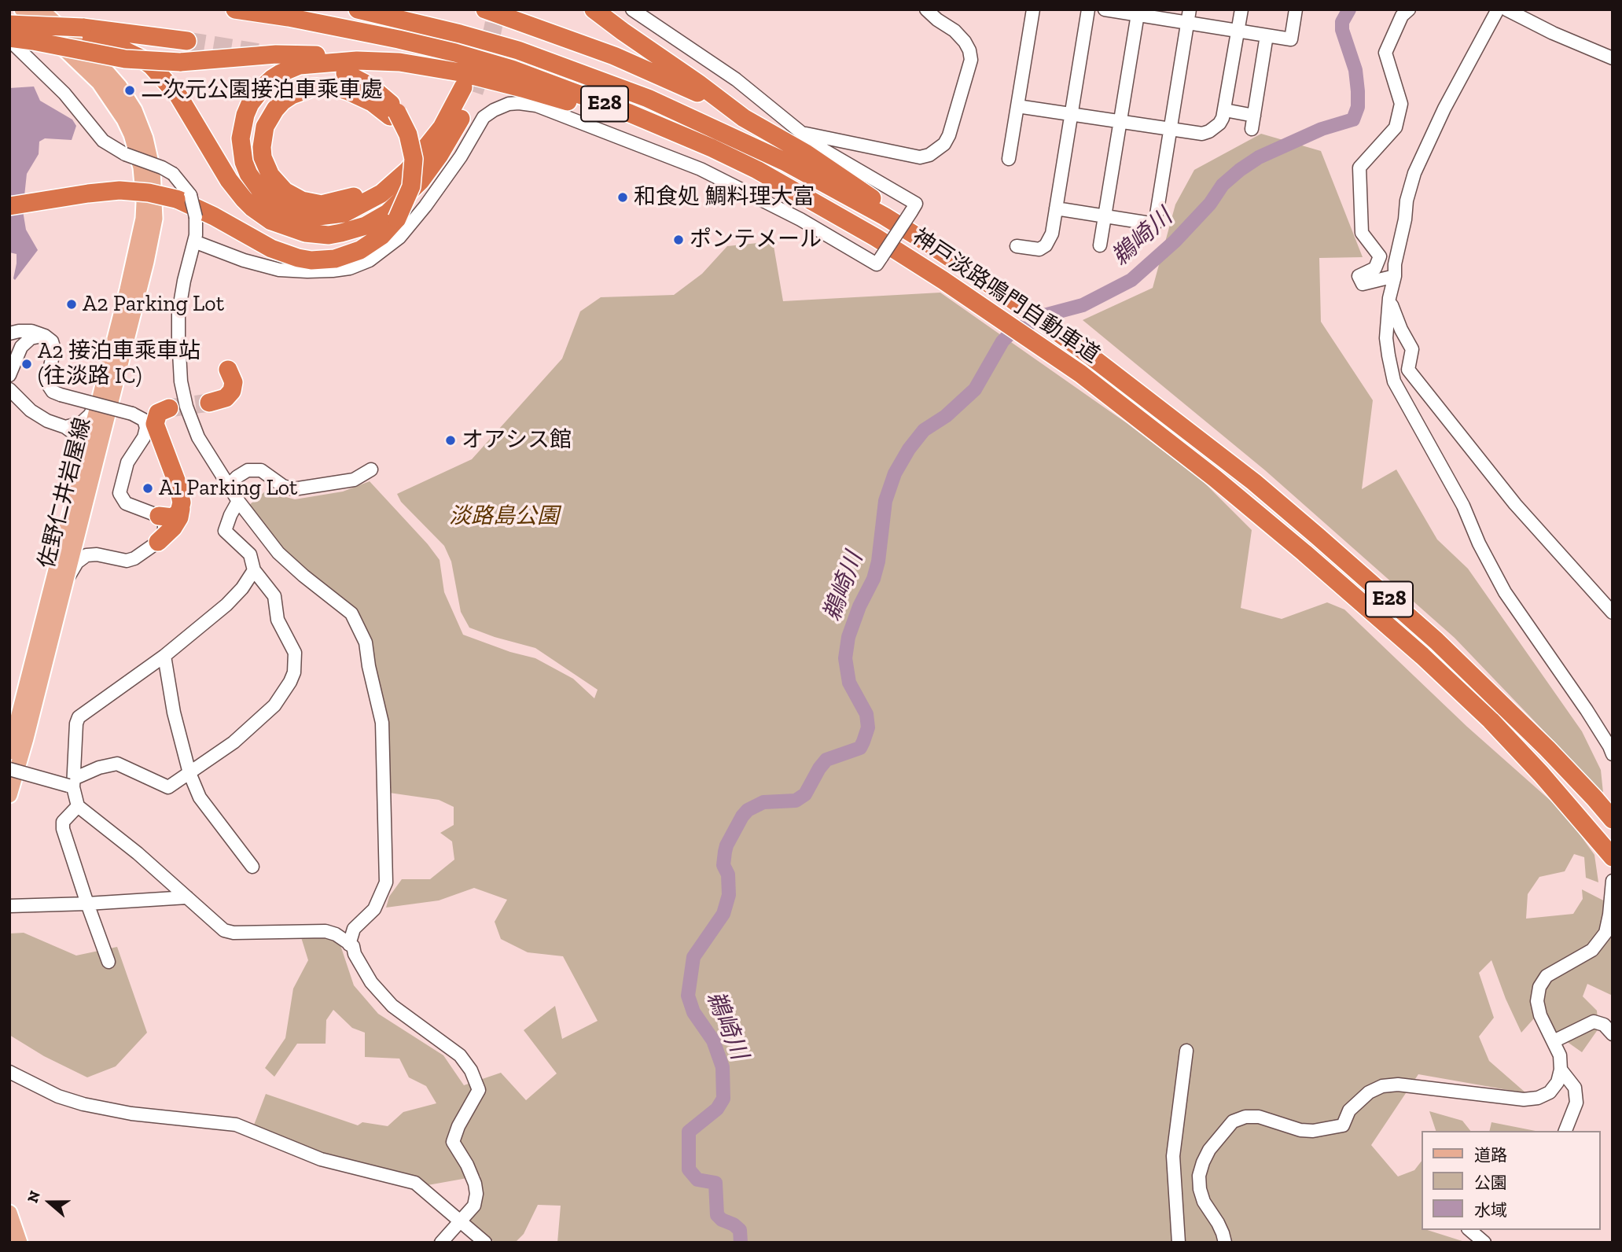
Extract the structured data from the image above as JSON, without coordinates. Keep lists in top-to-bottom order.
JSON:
{
  "streets": {
    "highway": ["E28", "神戸淡路鳴門自動車道"],
    "main road": ["佐野仁井岩屋線"]
  },
  "water": ["鵜崎川"],
  "parks": ["淡路島公園"],
  "places": [
    "二次元公園接泊車乘車處",
    "和食処 鯛料理大富",
    "ポンテメール",
    "A2 Parking Lot",
    "A2 接泊車乘車站 (往淡路 IC)",
    "オアシス館",
    "A1 Parking Lot"
  ],
  "legend": ["道路", "公園", "水域"],
  "north": "left"
}
